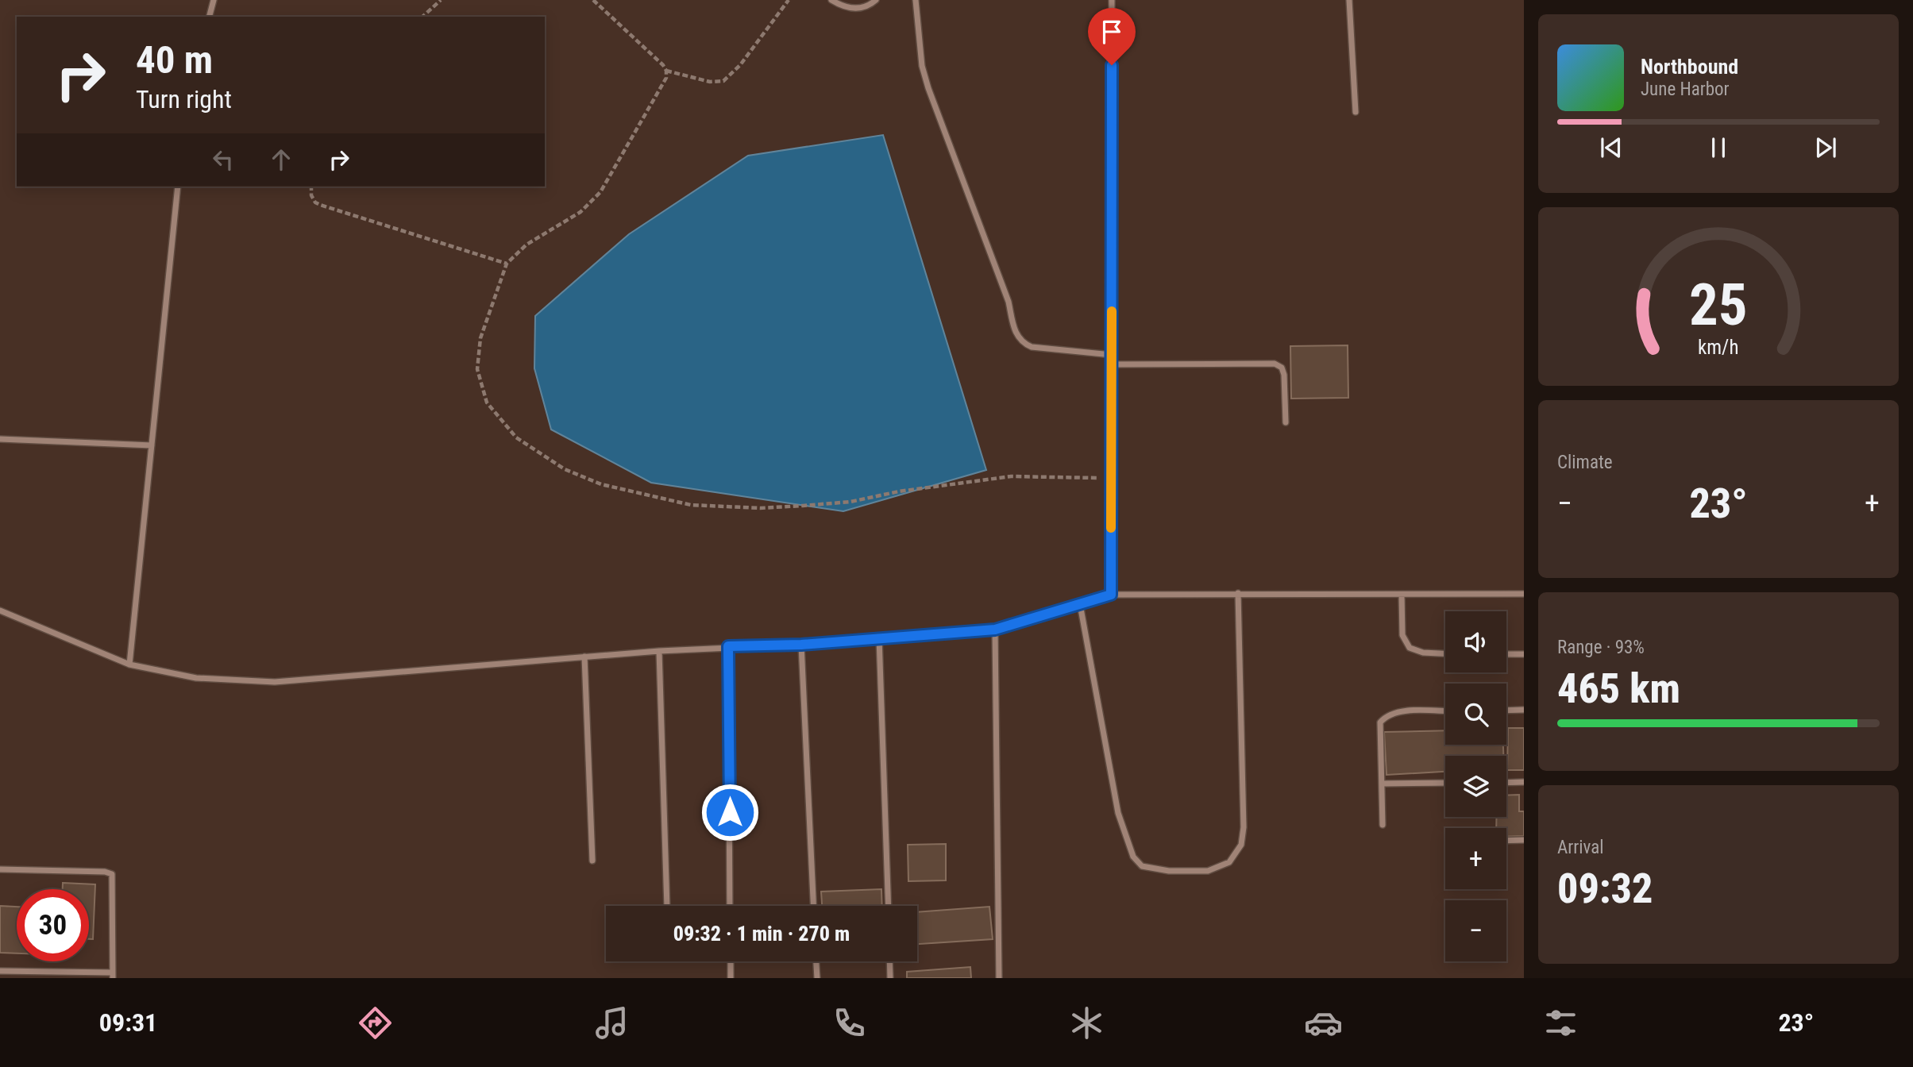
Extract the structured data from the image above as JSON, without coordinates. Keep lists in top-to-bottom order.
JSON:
{
  "page": {
    "turn": ["40 m", "Turn right"],
    "song": ["Northbound", "June Harbor"],
    "tile": [
      "Climate",
      ["Range · 93%", "465 km"],
      ["Arrival", "09:32"]
    ],
    "heat": ["−", "23°", "+"],
    "map_buttons": ["+", "−"],
    "limit": "30",
    "trip": "09:32 · 1 min · 270 m",
    "tabs": ["09:31", "23°"],
    "gauge": ["25", "km/h"]
  }
}
